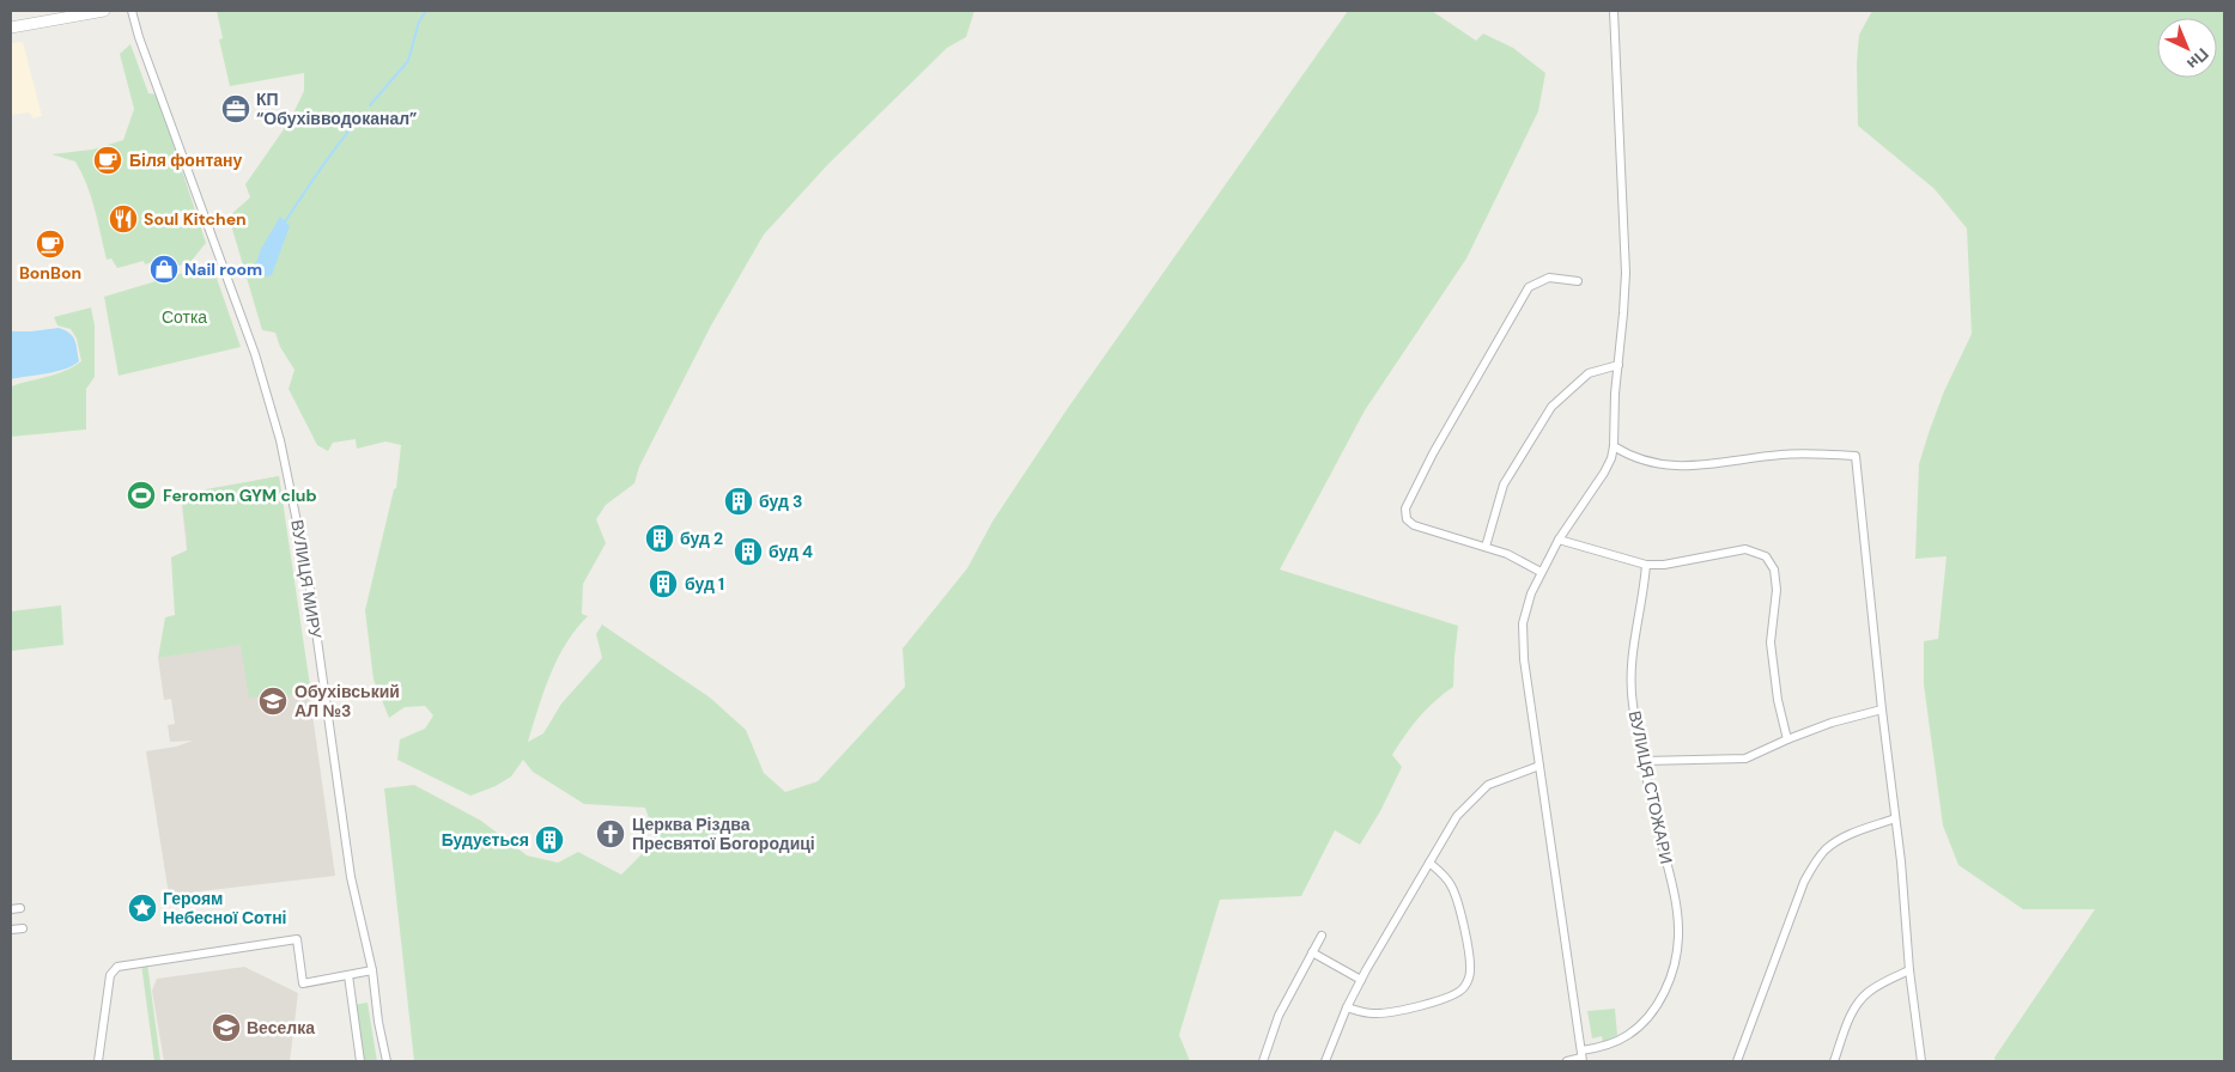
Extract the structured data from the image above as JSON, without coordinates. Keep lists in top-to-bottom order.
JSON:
{
  "streets": {
    "street": ["ВУЛИЦЯ МИРУ", "ВУЛИЦЯ СТОЖАРИ"]
  },
  "parks": ["Сотка"],
  "places": {
    "office": ["КП “Обухівводоканал”"],
    "cafe": ["Біля фонтану", "BonBon"],
    "restaurant": ["Soul Kitchen"],
    "shop": ["Nail room"],
    "sports": ["Feromon GYM club"],
    "building": [
      "буд 3",
      "буд 2",
      "буд 4",
      "буд 1",
      "Будується"
    ],
    "school or university": ["Обухівський АЛ №3", "Веселка"],
    "church": ["Церква Різдва Пресвятої Богородиці"],
    "place": ["Героям Небесної Сотні"]
  },
  "north": "bottom right"
}
